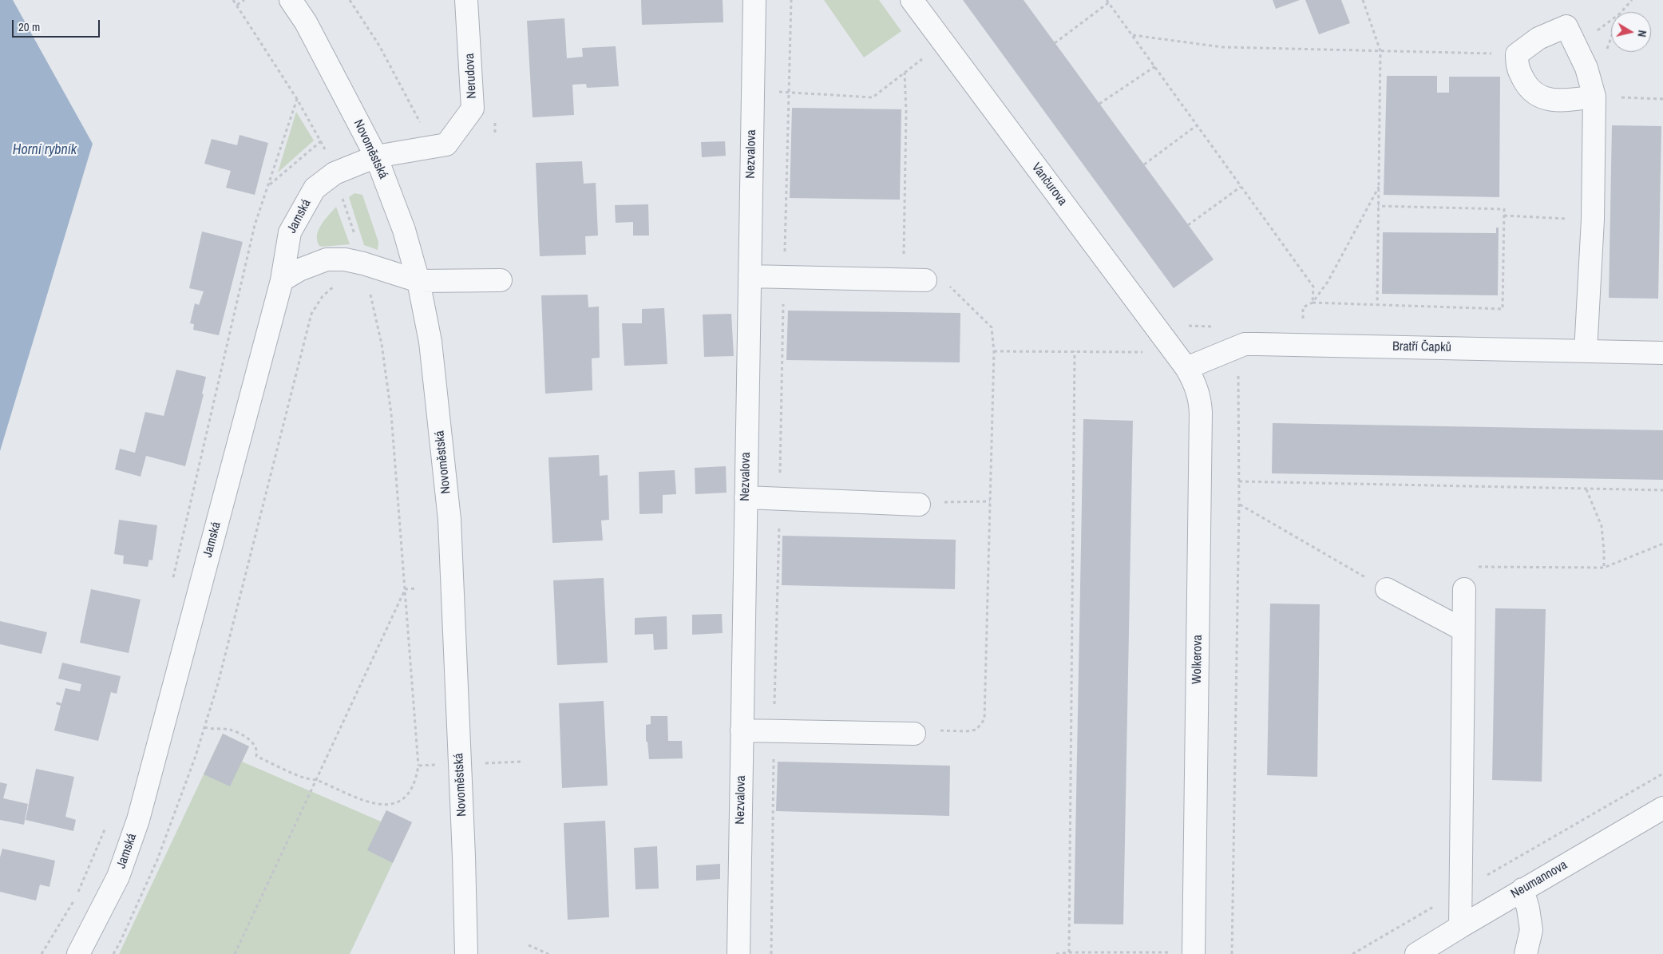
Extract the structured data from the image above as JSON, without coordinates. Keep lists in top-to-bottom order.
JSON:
{
  "streets": {
    "street": [
      "Nerudova",
      "Novoměstská",
      "Nezvalova",
      "Vančurova",
      "Jamská",
      "Bratří Čapků",
      "Wolkerova",
      "Neumannova"
    ]
  },
  "crossings": [
    ["Nerudova", "Novoměstská"],
    ["Nerudova", "Jamská"],
    ["Novoměstská", "Jamská"],
    ["Vančurova", "Bratří Čapků"],
    ["Vančurova", "Wolkerova"],
    ["Bratří Čapků", "Wolkerova"]
  ],
  "water": ["Horní rybník"],
  "scale_bar": "20 m",
  "north": "right"
}
